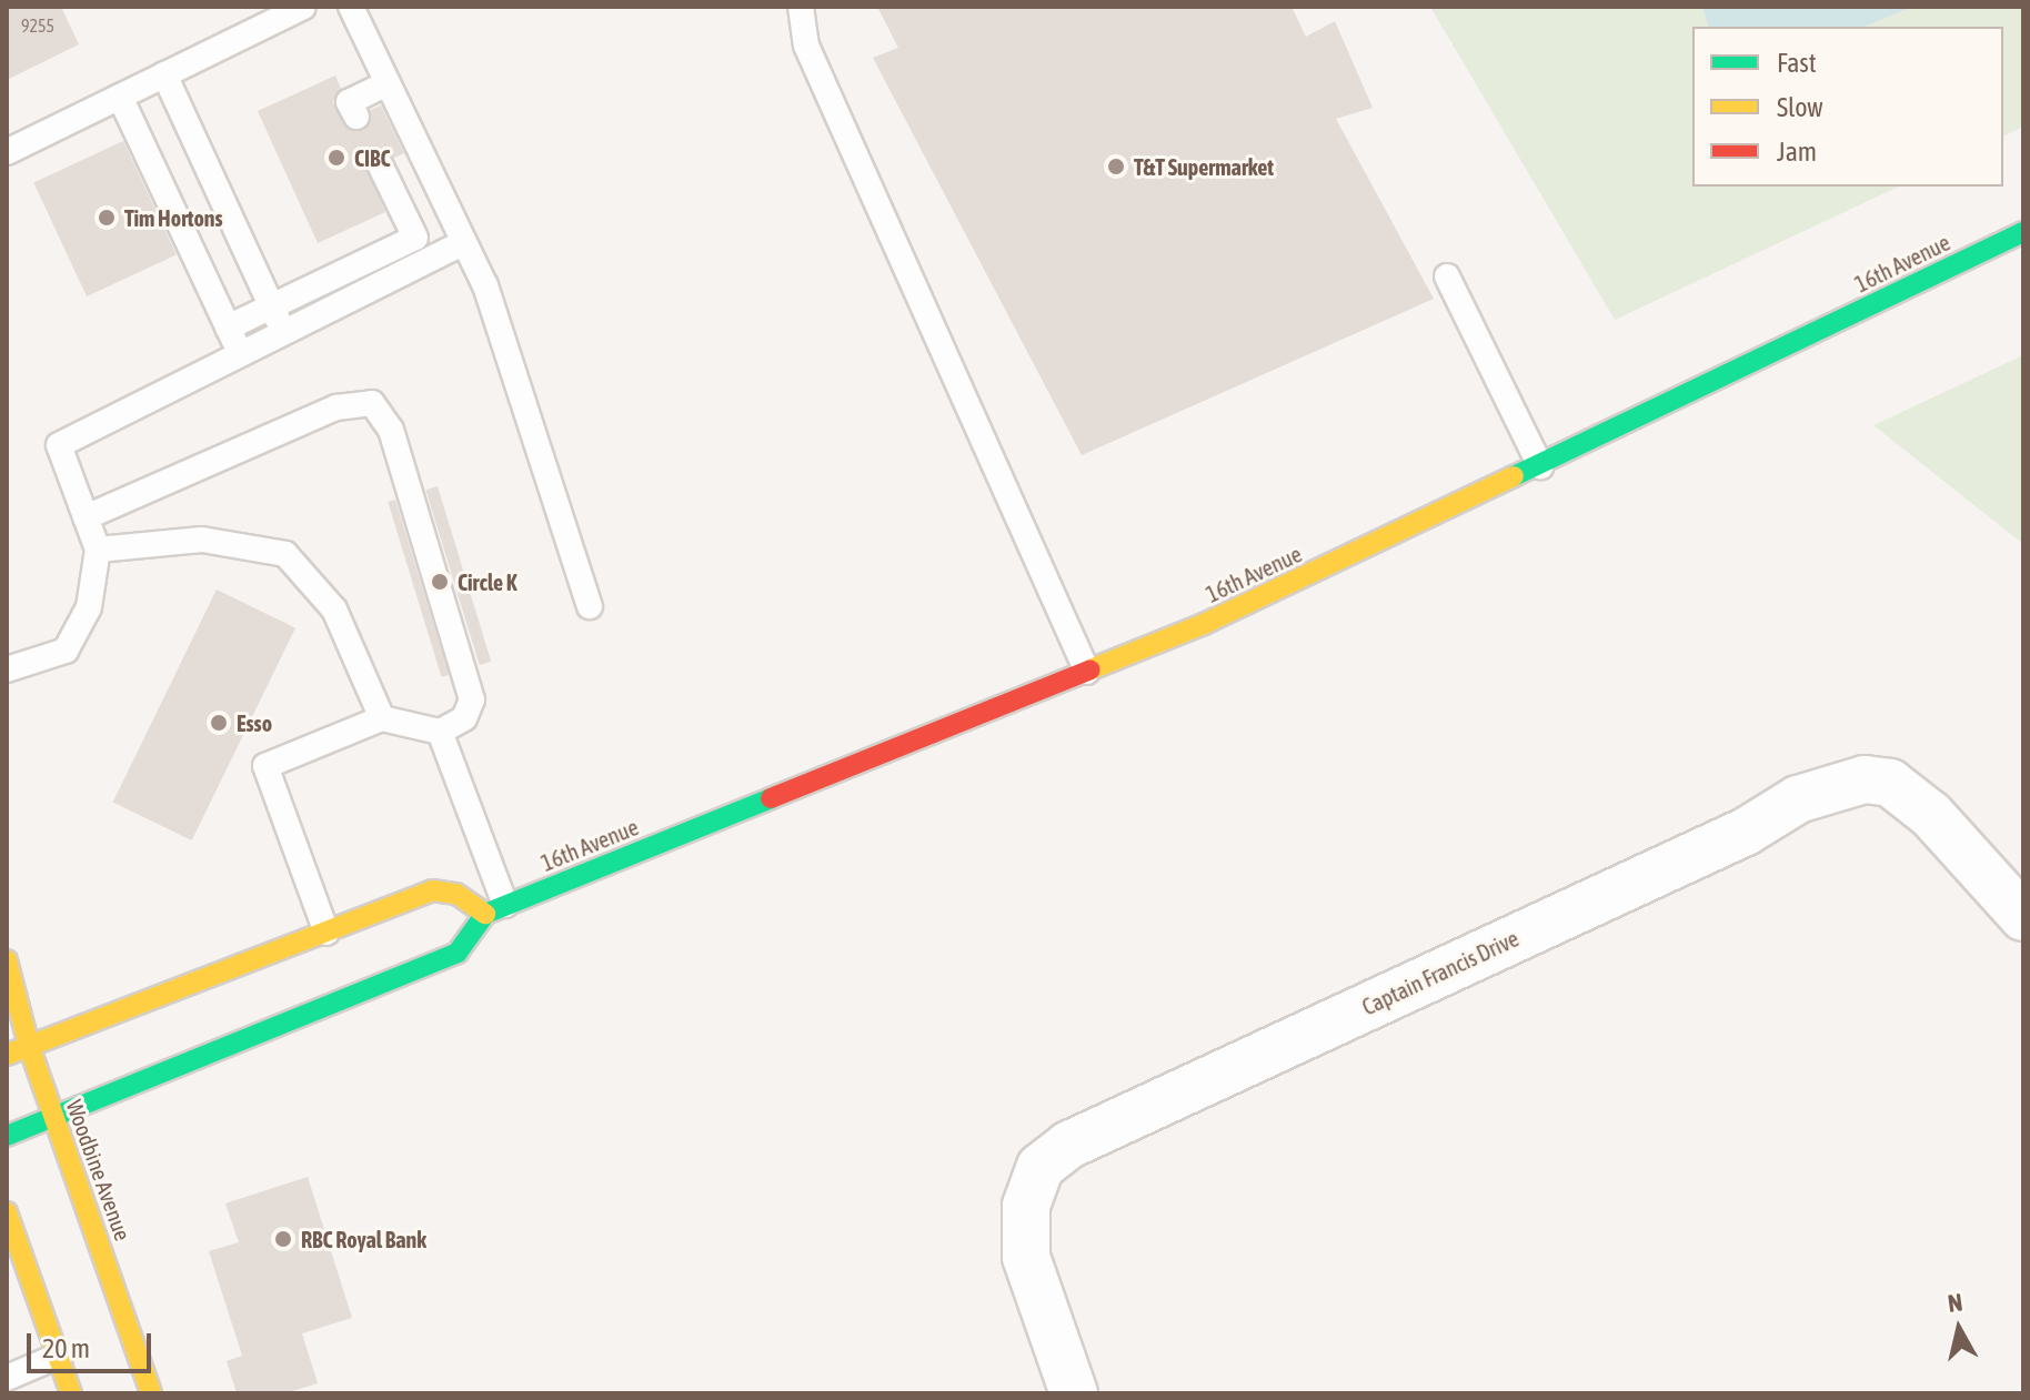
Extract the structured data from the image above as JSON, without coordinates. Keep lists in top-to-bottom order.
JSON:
{
  "streets": {
    "main road": ["16th Avenue", "Woodbine Avenue"],
    "street": ["Captain Francis Drive"]
  },
  "places": [
    "CIBC",
    "T&T Supermarket",
    "Tim Hortons",
    "Circle K",
    "Esso",
    "RBC Royal Bank"
  ],
  "house_numbers": ["9255"],
  "legend": ["Fast", "Slow", "Jam"],
  "scale_bar": "20 m",
  "north": "top"
}
